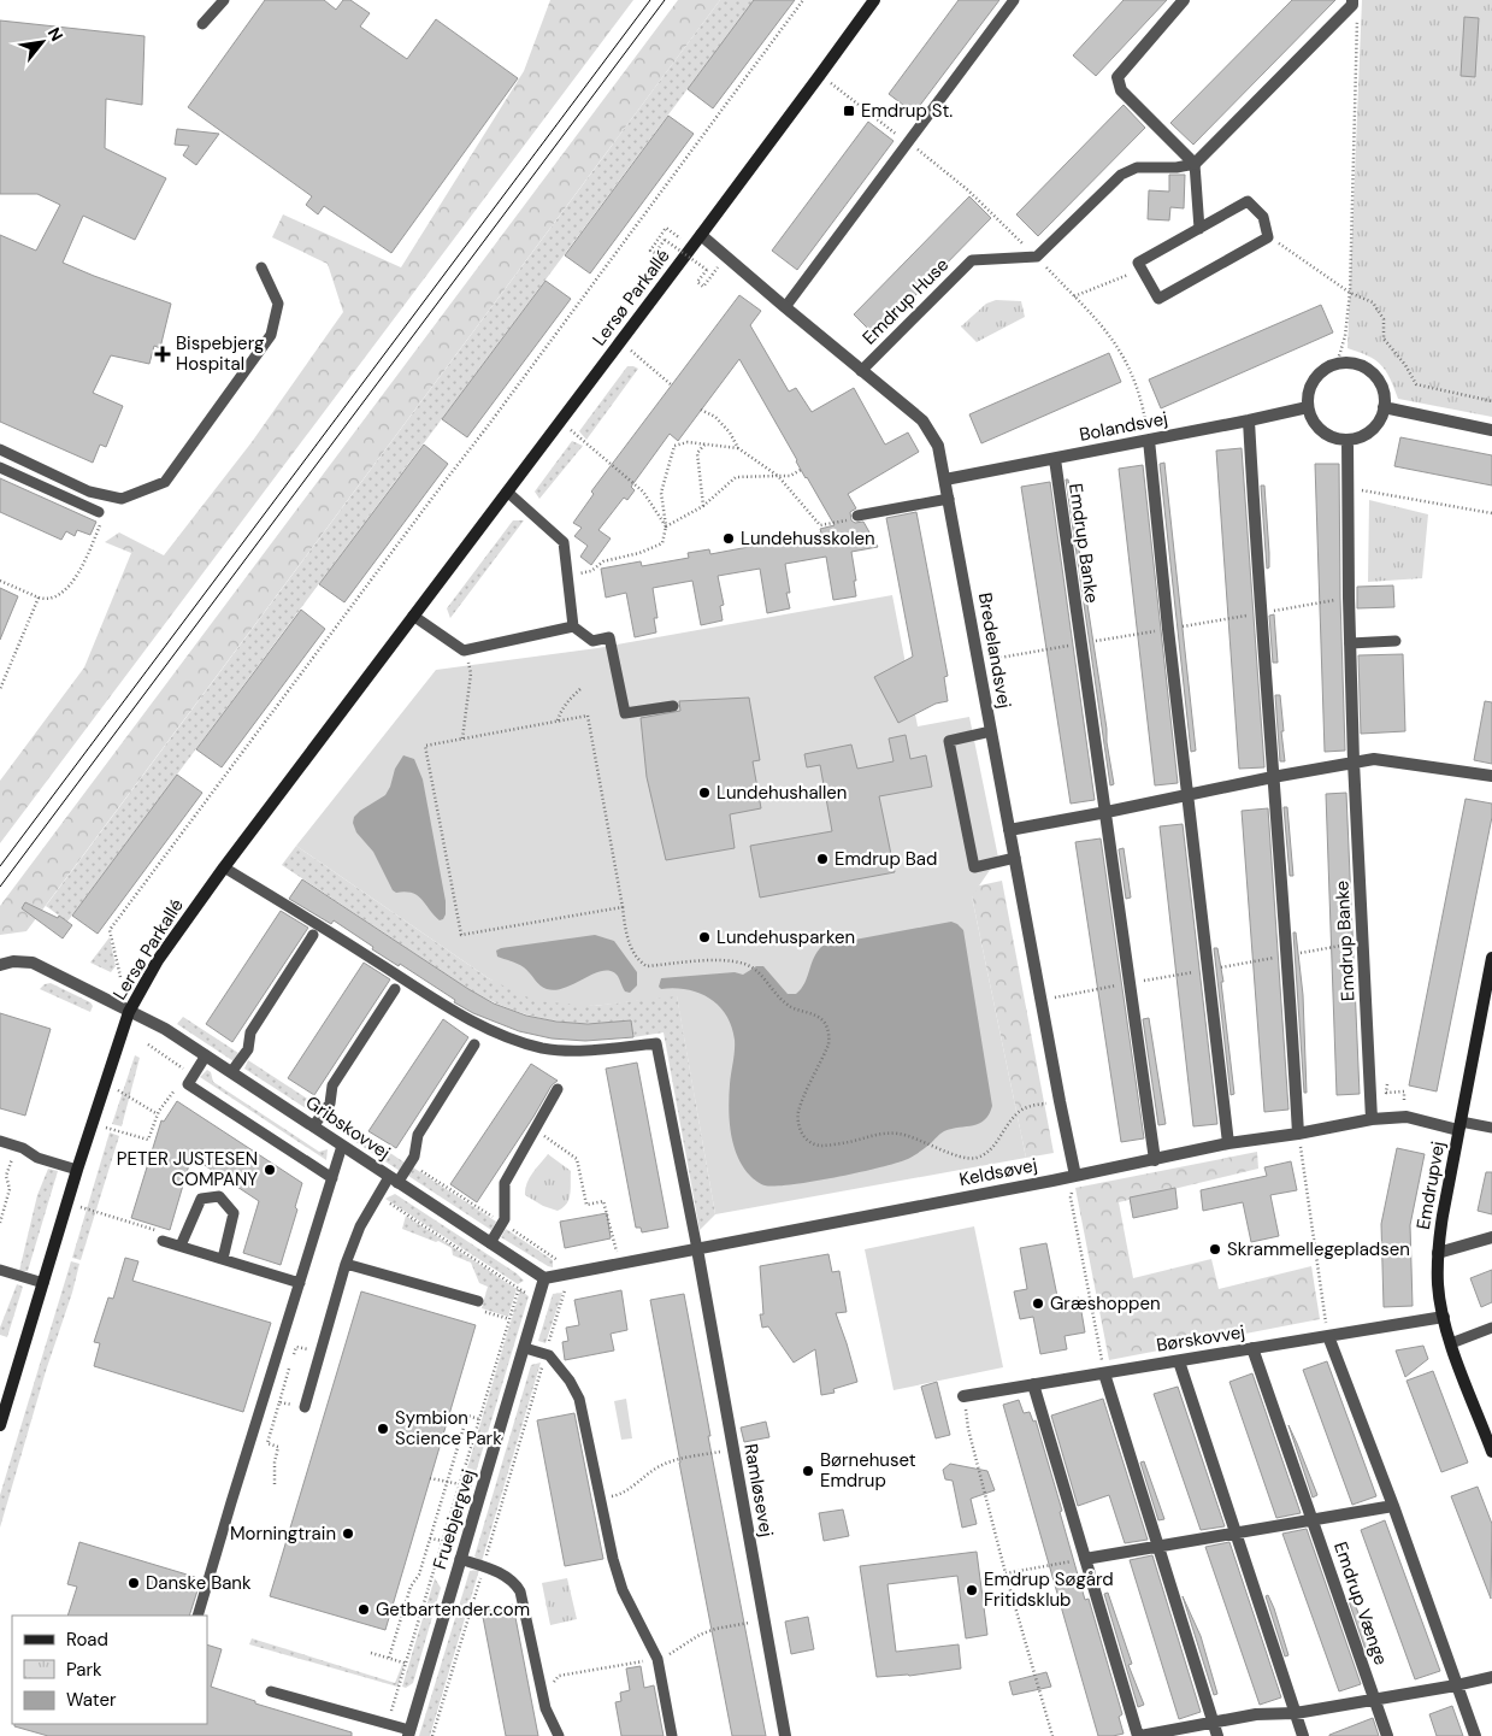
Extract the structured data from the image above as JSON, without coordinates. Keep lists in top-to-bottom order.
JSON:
{
  "streets": {
    "street": [
      "Lersø Parkallé",
      "Bolandsvej",
      "Emdrup Banke",
      "Bredelandsvej",
      "Gribskovvej",
      "Keldsøvej",
      "Emdrupvej",
      "Børskovvej",
      "Ramløsevej",
      "Fruebjergvej",
      "Emdrup Vænge"
    ],
    "lane": ["Emdrup Huse"]
  },
  "crossings": [
    ["Lersø Parkallé", "Bredelandsvej"],
    ["Lersø Parkallé", "Gribskovvej"],
    ["Emdrup Huse", "Bredelandsvej"],
    ["Bolandsvej", "Emdrup Banke"],
    ["Bolandsvej", "Bredelandsvej"],
    ["Emdrup Banke", "Keldsøvej"],
    ["Bredelandsvej", "Keldsøvej"],
    ["Gribskovvej", "Keldsøvej"],
    ["Gribskovvej", "Fruebjergvej"],
    ["Keldsøvej", "Emdrupvej"],
    ["Keldsøvej", "Ramløsevej"],
    ["Keldsøvej", "Fruebjergvej"],
    ["Emdrupvej", "Børskovvej"],
    ["Børskovvej", "Emdrup Vænge"]
  ],
  "places": {
    "transit": ["Emdrup St."],
    "health": ["Bispebjerg Hospital"],
    "other": [
      "Lundehusskolen",
      "Lundehushallen",
      "Emdrup Bad",
      "Lundehusparken",
      "PETER JUSTESEN COMPANY",
      "Skrammellegepladsen",
      "Græshoppen",
      "Symbion Science Park",
      "Børnehuset Emdrup",
      "Morningtrain",
      "Danske Bank",
      "Emdrup Søgård Fritidsklub",
      "Getbartender.com"
    ]
  },
  "legend": ["Road", "Park", "Water"],
  "north": "top right"
}
